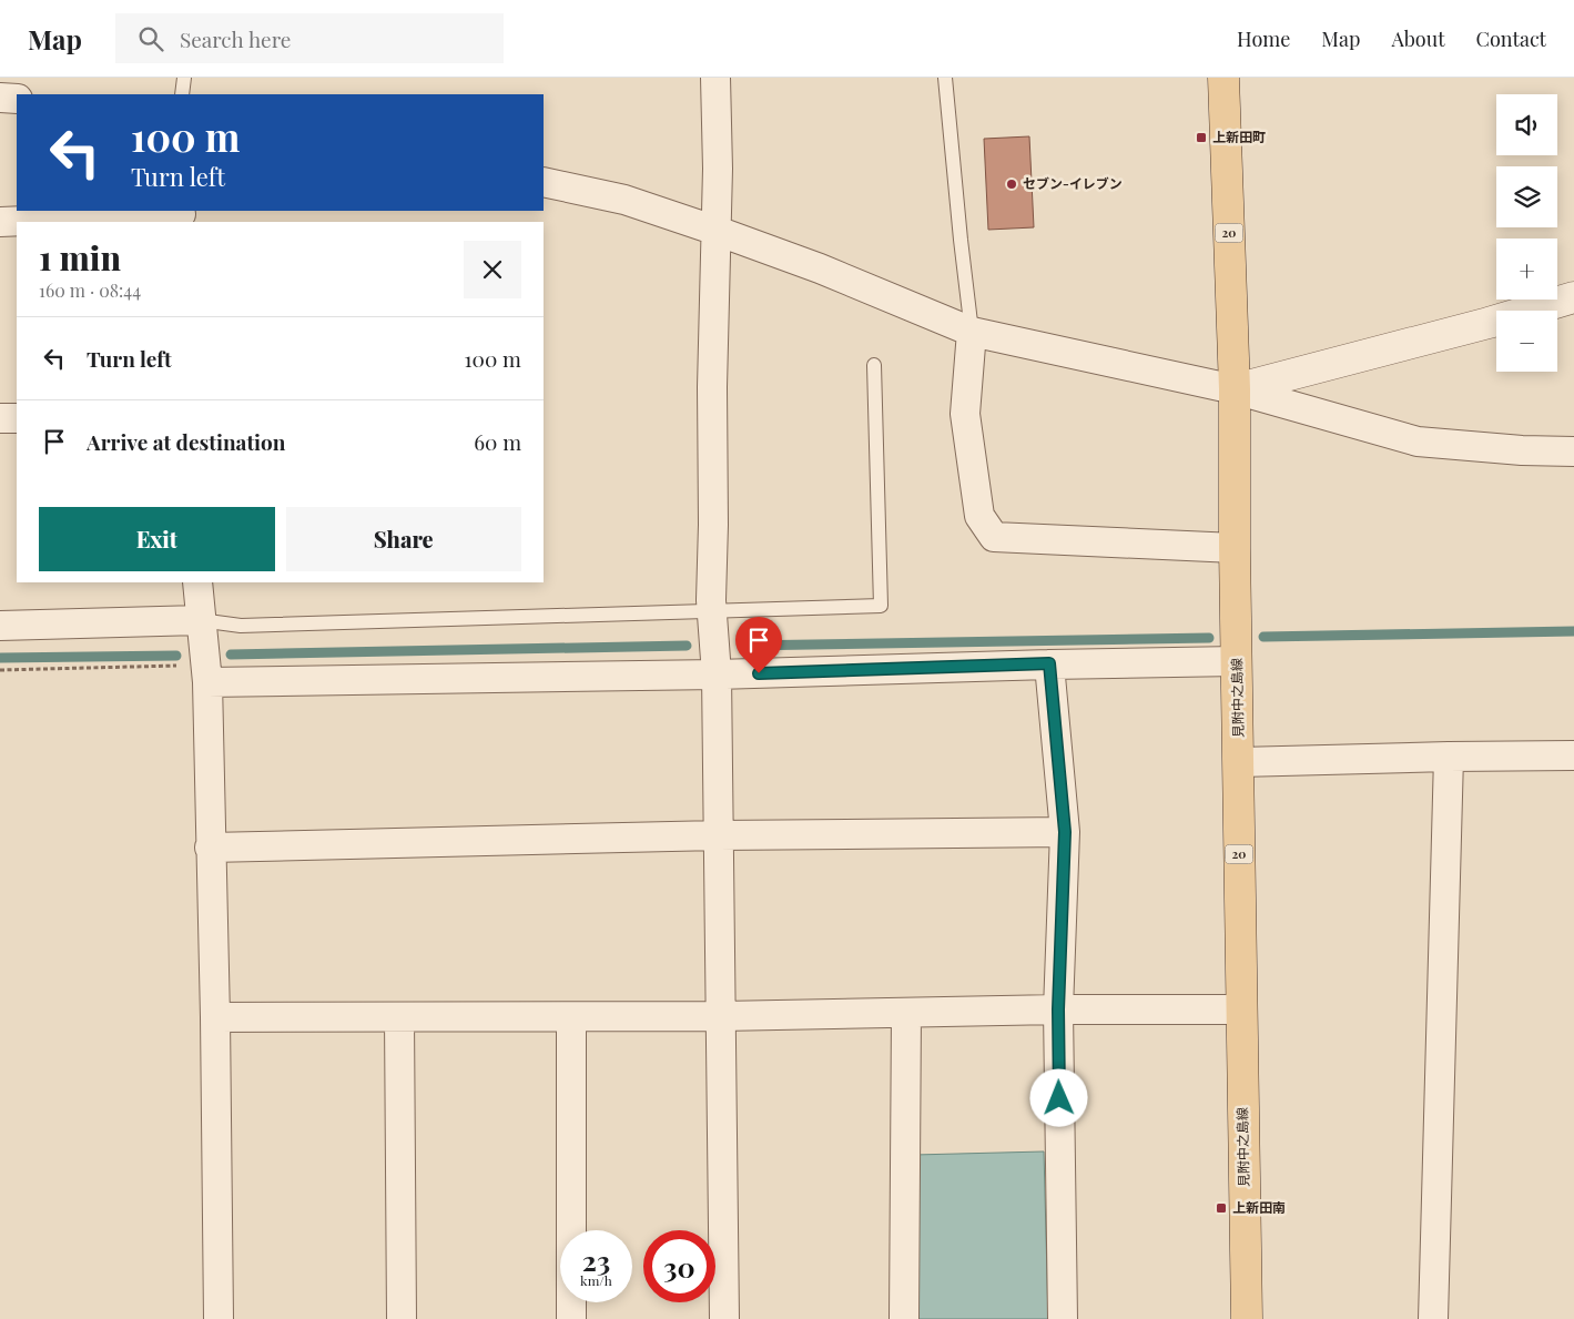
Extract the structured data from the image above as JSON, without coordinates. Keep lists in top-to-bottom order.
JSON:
{
  "streets": {
    "main road": ["20", "見附中之島線"]
  },
  "places": {
    "transit": ["上新田町", "上新田南"],
    "other": ["セブン-イレブン"]
  },
  "page": {
    "header": "Map",
    "search": "Search here",
    "nav": [
      "Home",
      "Map",
      "About",
      "Contact"
    ],
    "map_buttons": ["+", "−"],
    "turn": ["100 m", "Turn left"],
    "heading": ["1 min", "160 m · 08:44"],
    "list": [
      {
        "name": "Turn left",
        "value": "100 m"
      },
      {
        "name": "Arrive at destination",
        "value": "60 m"
      }
    ],
    "buttons": ["Exit", "Share"],
    "speed": "23 km/h",
    "limit": "30"
  }
}
